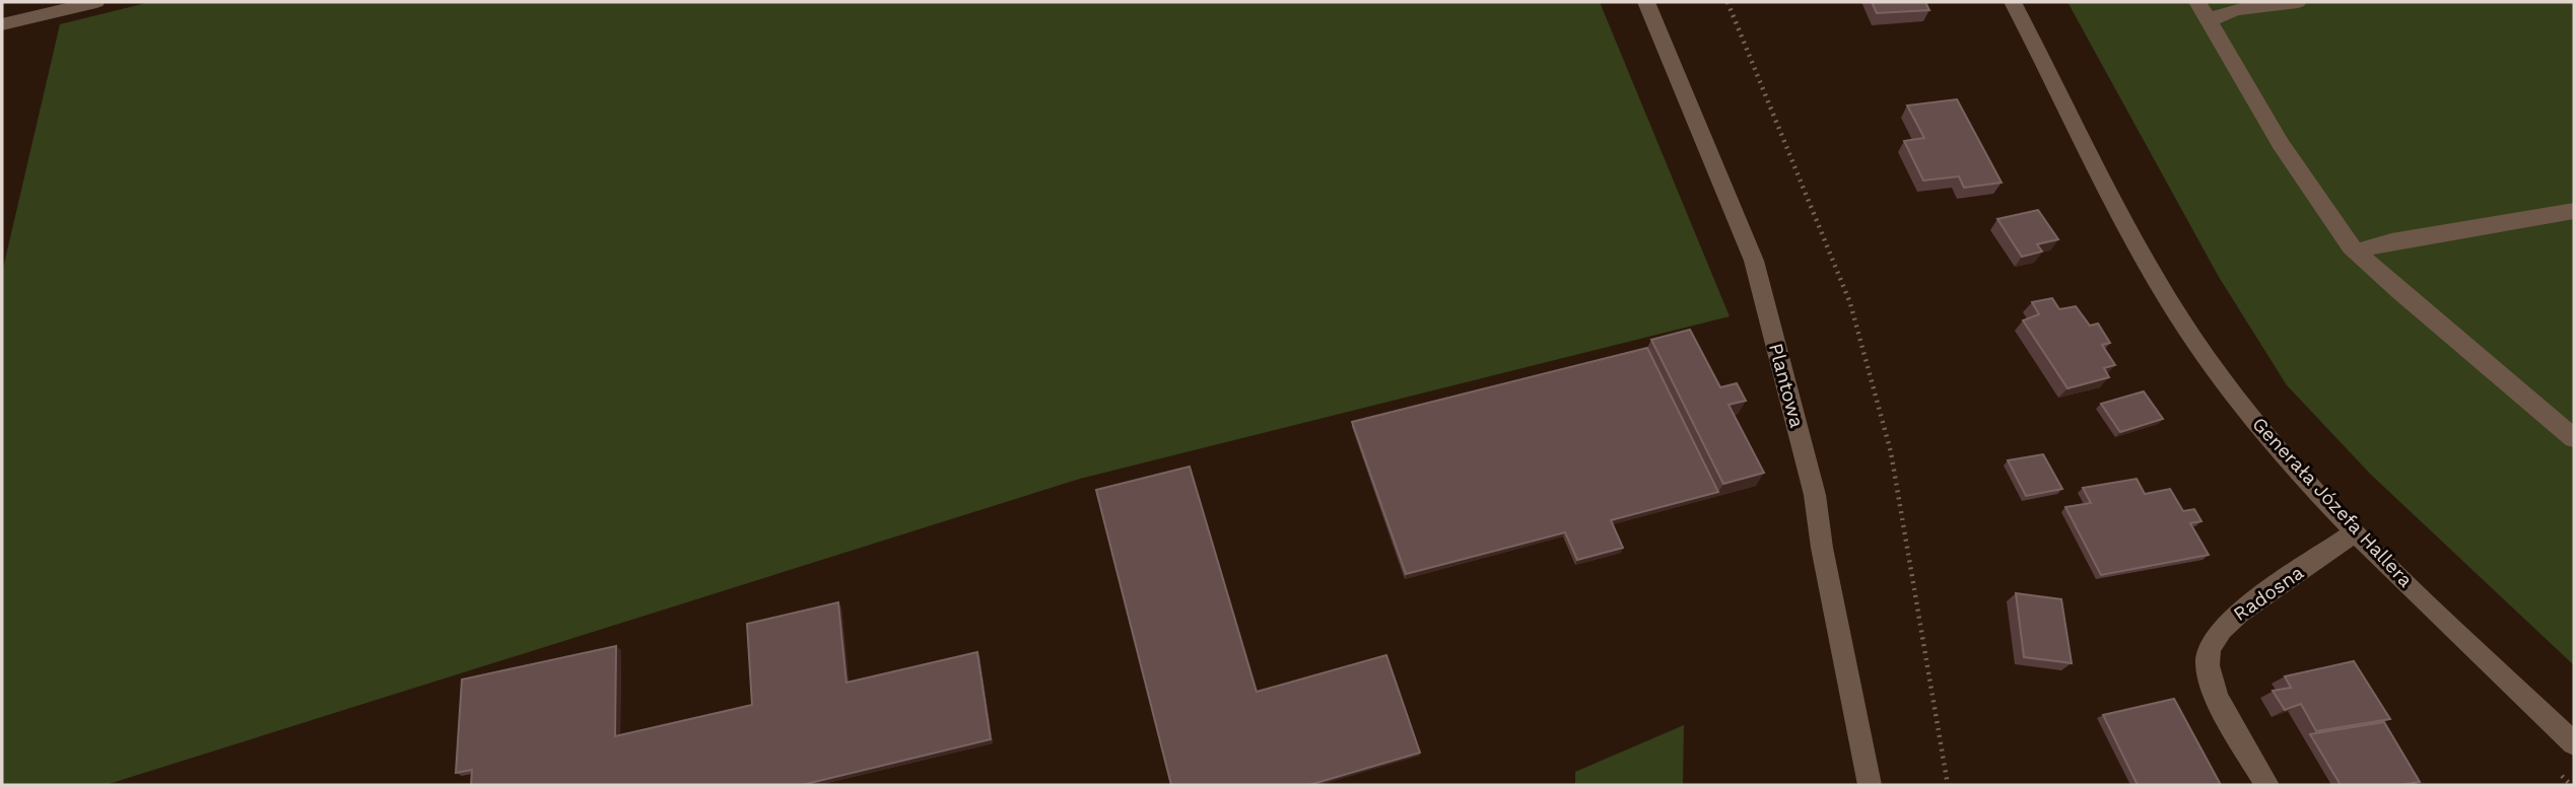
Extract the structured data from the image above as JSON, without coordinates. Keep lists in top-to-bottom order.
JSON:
{
  "streets": {
    "street": ["Plantowa", "Generała Józefa Hallera", "Radosna"]
  },
  "crossings": [
    ["Generała Józefa Hallera", "Radosna"]
  ]
}
